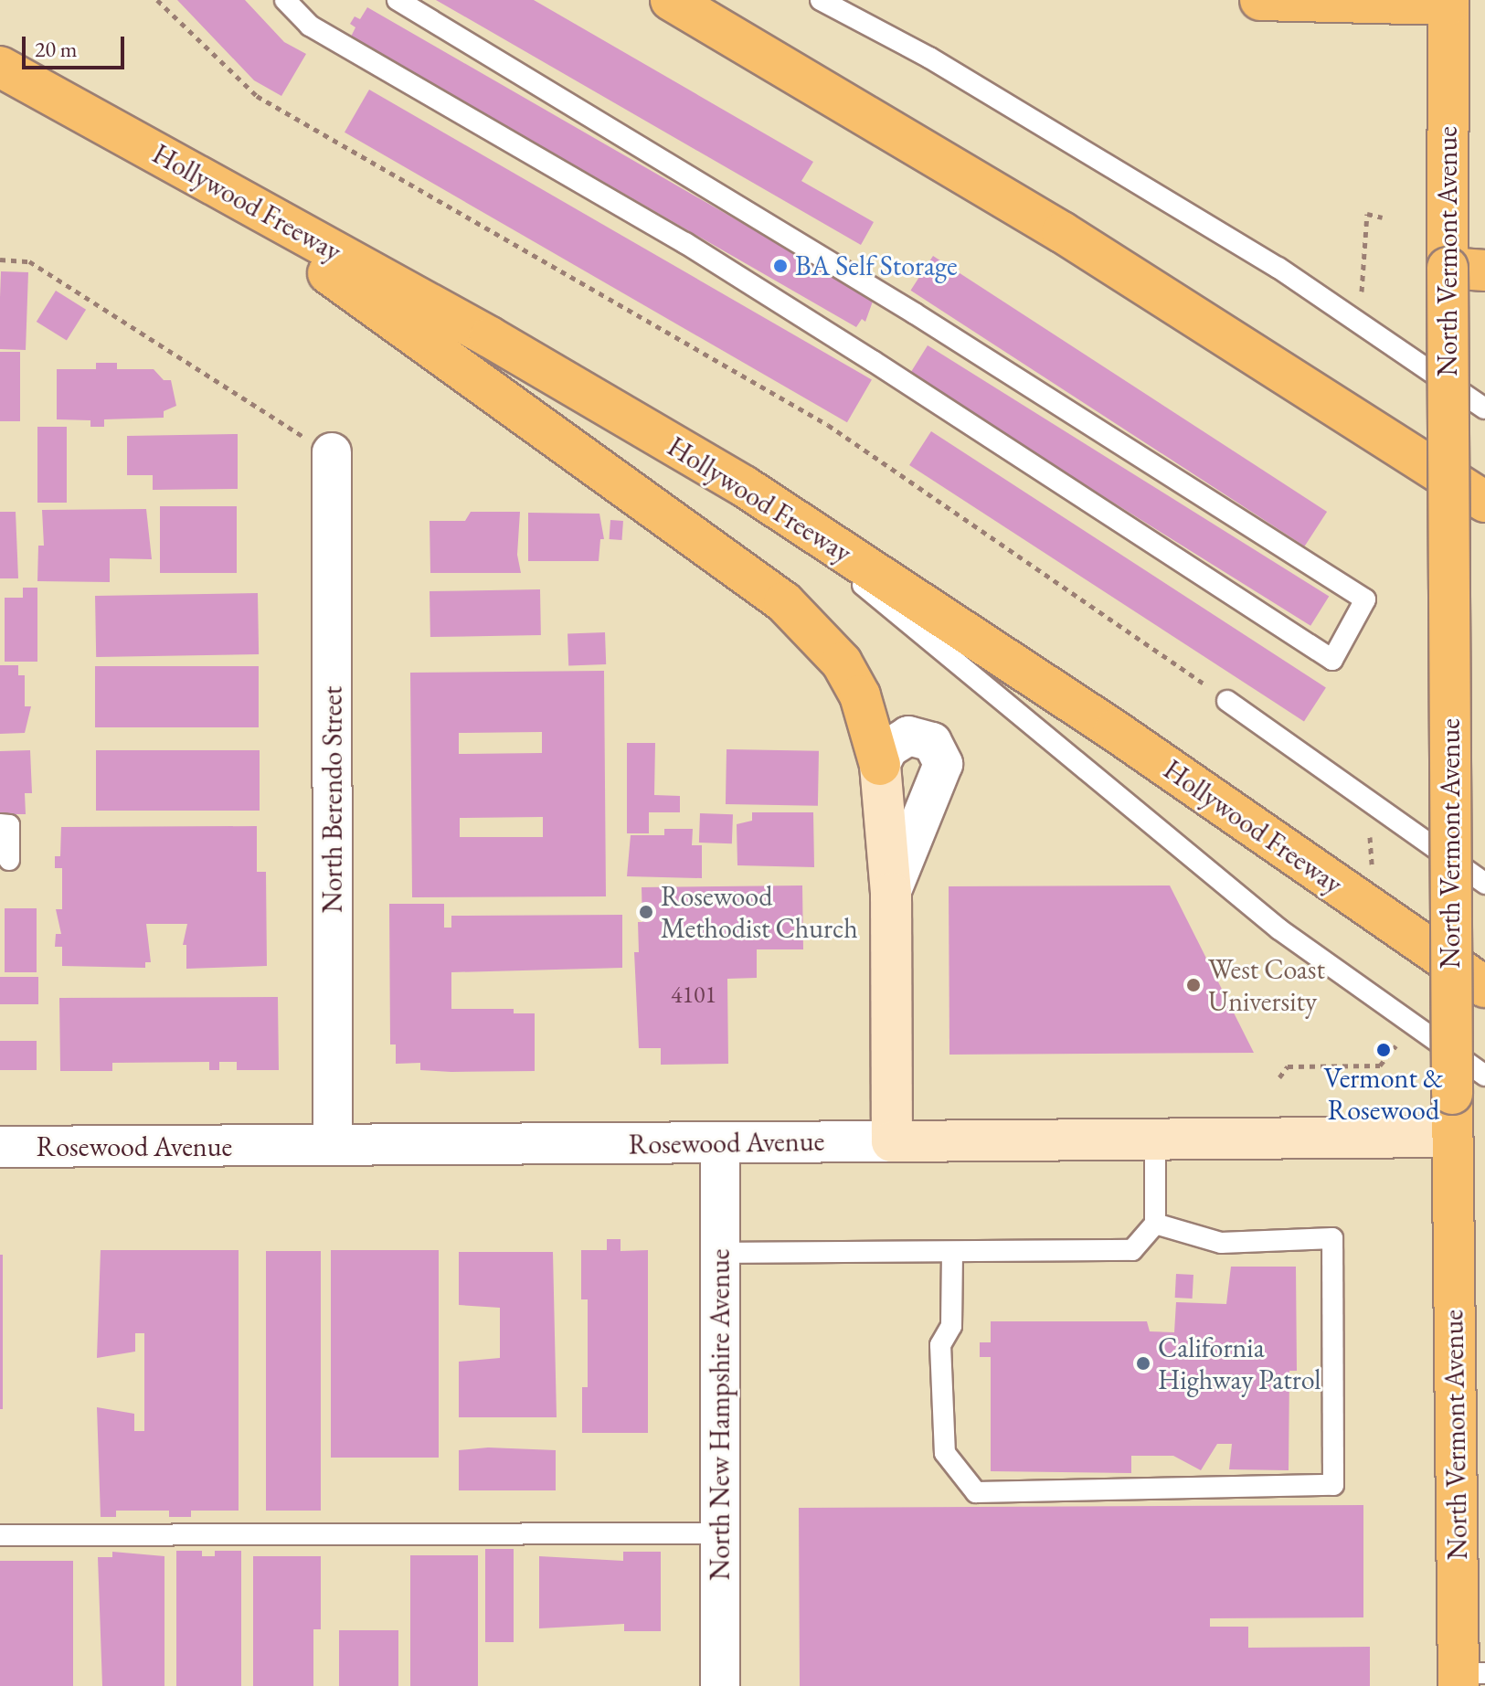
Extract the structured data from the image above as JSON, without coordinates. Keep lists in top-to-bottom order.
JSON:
{
  "streets": {
    "main road": ["Hollywood Freeway", "North Vermont Avenue", "Rosewood Avenue"],
    "street": ["North Berendo Street", "North New Hampshire Avenue"]
  },
  "crossings": [
    ["North Vermont Avenue", "Rosewood Avenue"],
    ["North Berendo Street", "Rosewood Avenue"],
    ["Rosewood Avenue", "North New Hampshire Avenue"]
  ],
  "places": [
    "BA Self Storage",
    "Rosewood Methodist Church",
    "West Coast University",
    "Vermont & Rosewood",
    "California Highway Patrol"
  ],
  "house_numbers": ["4101"],
  "scale_bar": "20 m"
}
